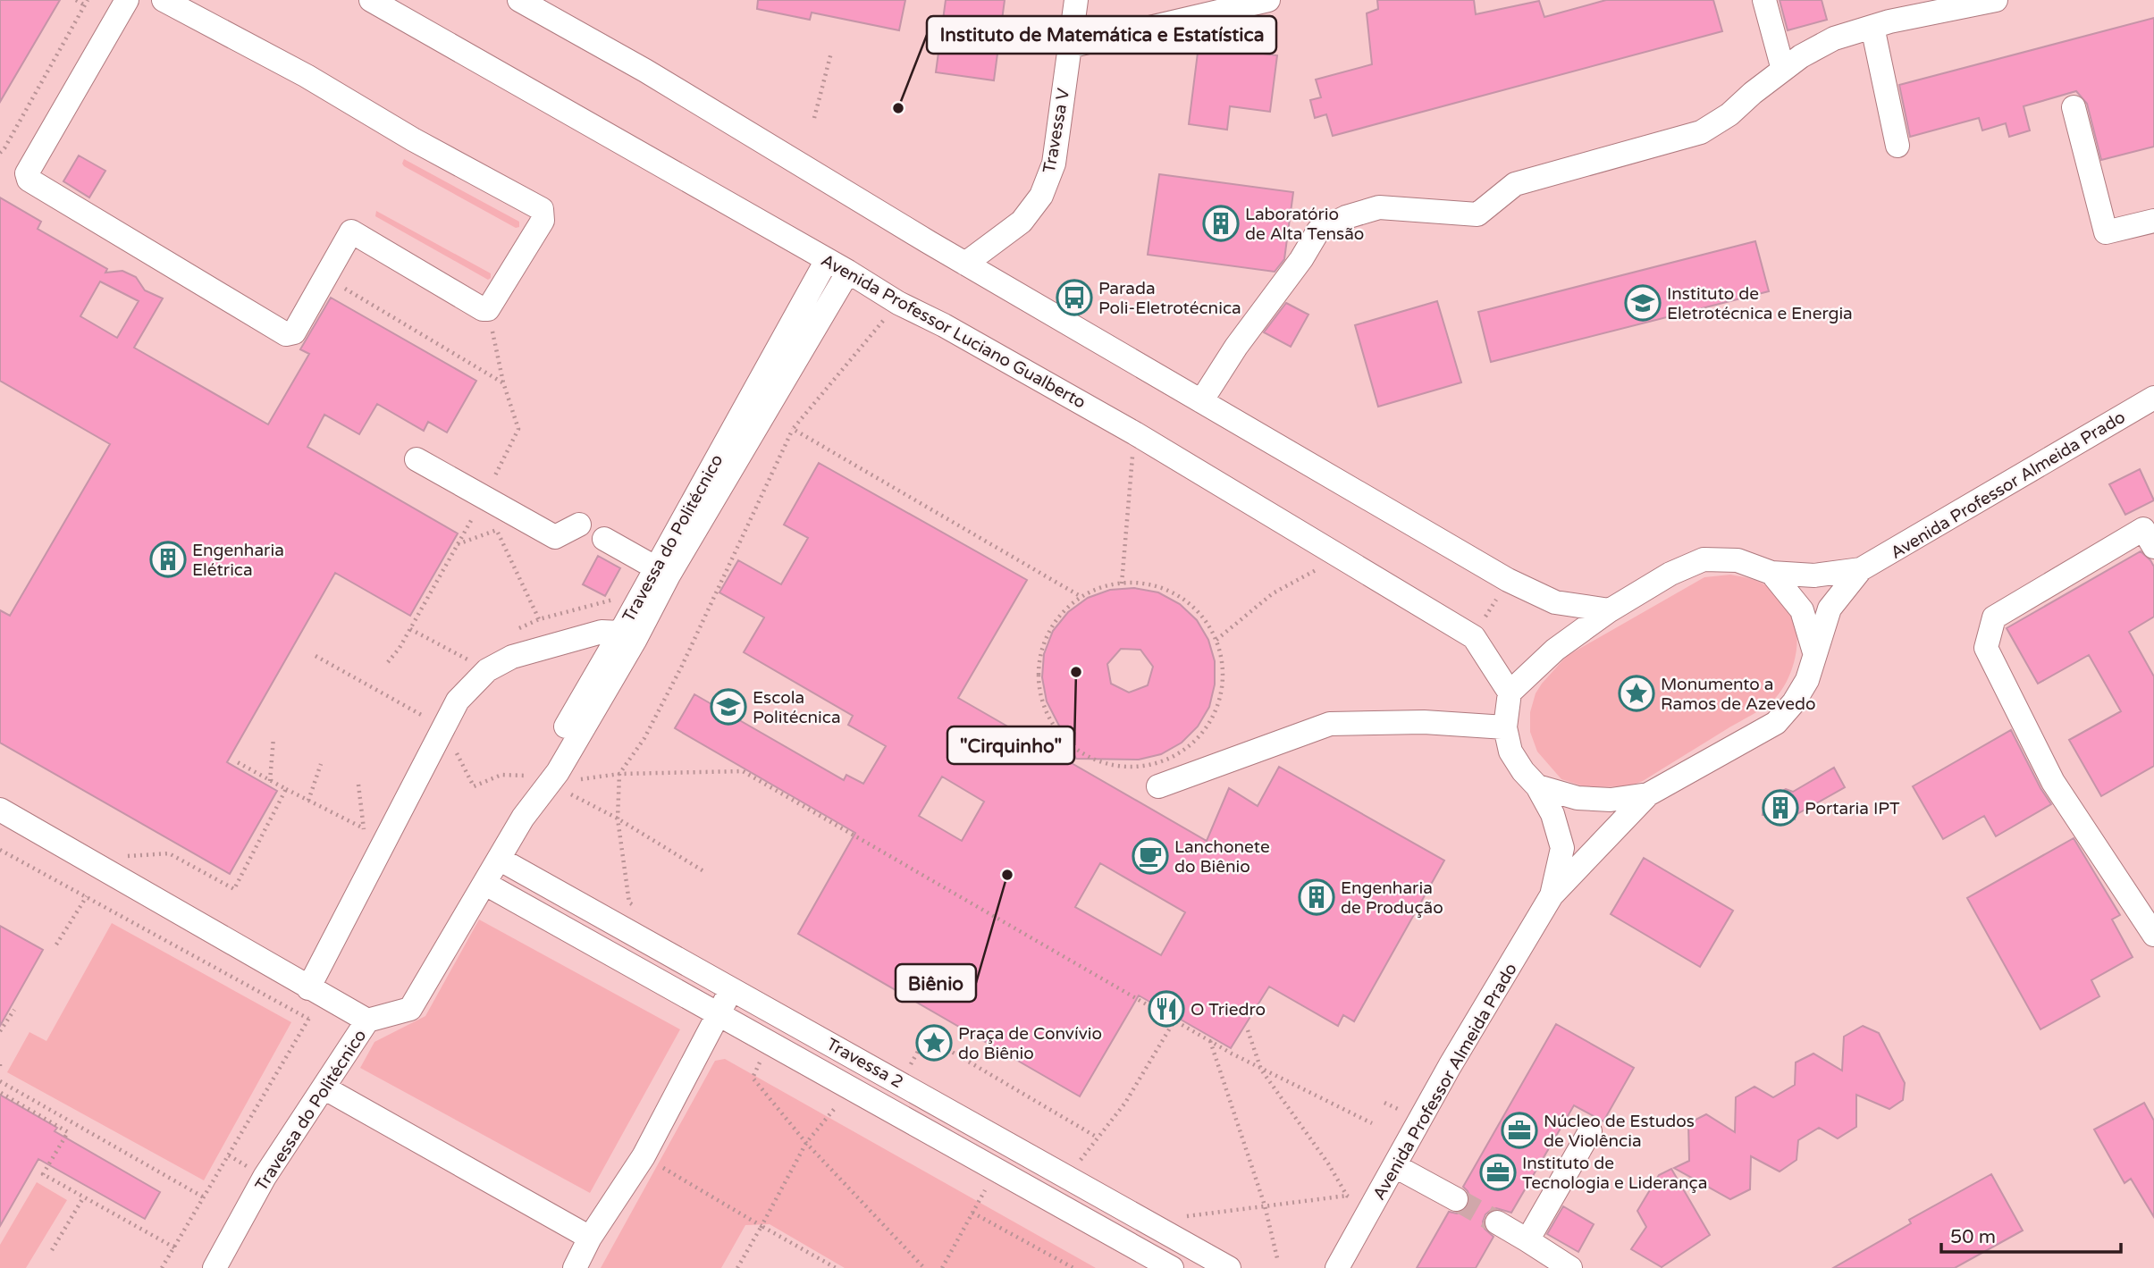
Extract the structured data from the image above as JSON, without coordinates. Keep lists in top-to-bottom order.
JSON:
{
  "streets": {
    "street": [
      "Travessa V",
      "Avenida Professor Luciano Gualberto",
      "Avenida Professor Almeida Prado",
      "Travessa do Politécnico",
      "Travessa 2"
    ]
  },
  "crossings": [
    ["Avenida Professor Luciano Gualberto", "Travessa do Politécnico"],
    ["Travessa do Politécnico", "Travessa 2"]
  ],
  "places": {
    "other": ["Instituto de Matemática e Estatística", "\"Cirquinho\"", "Biênio"],
    "building": [
      "Laboratório de Alta Tensão",
      "Engenharia Elétrica",
      "Portaria IPT",
      "Engenharia de Produção"
    ],
    "bus stop": ["Parada Poli-Eletrotécnica"],
    "school or university": ["Instituto de Eletrotécnica e Energia", "Escola Politécnica"],
    "place": ["Monumento a Ramos de Azevedo", "Praça de Convívio do Biênio"],
    "cafe": ["Lanchonete do Biênio"],
    "restaurant": ["O Triedro"],
    "office": ["Núcleo de Estudos de Violência", "Instituto de Tecnologia e Liderança"]
  },
  "scale_bar": "50 m"
}
